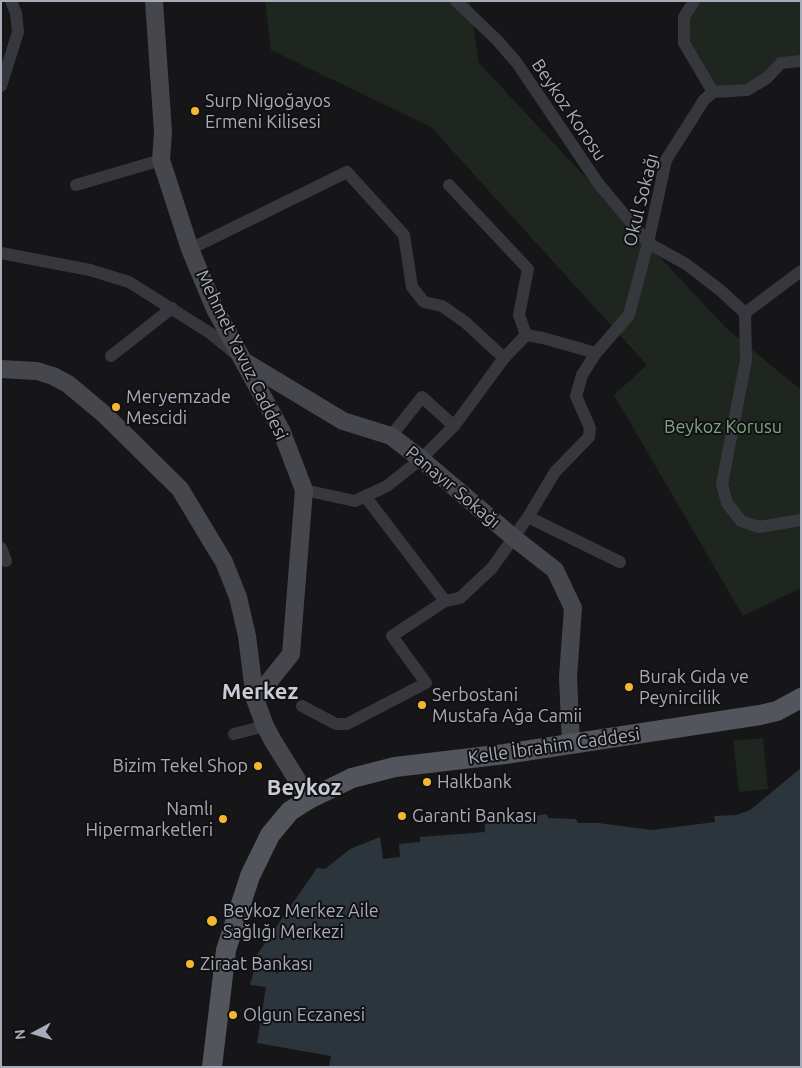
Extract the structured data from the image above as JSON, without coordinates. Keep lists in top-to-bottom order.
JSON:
{
  "streets": {
    "main road": ["Kelle İbrahim Caddesi"],
    "street": [
      "Beykoz Korosu",
      "Okul Sokağı",
      "Mehmet Yavuz Caddesi",
      "Panayır Sokağı"
    ]
  },
  "crossings": [
    ["Beykoz Korosu", "Okul Sokağı"],
    ["Mehmet Yavuz Caddesi", "Panayır Sokağı"],
    ["Panayır Sokağı", "Kelle İbrahim Caddesi"]
  ],
  "districts": ["Merkez", "Beykoz"],
  "parks": ["Beykoz Korusu"],
  "places": [
    "Surp Nigoğayos Ermeni Kilisesi",
    "Meryemzade Mescidi",
    "Burak Gıda ve Peynircilik",
    "Serbostani Mustafa Ağa Camii",
    "Bizim Tekel Shop",
    "Halkbank",
    "Garanti Bankası",
    "Namlı Hipermarketleri",
    "Beykoz Merkez Aile Sağlığı Merkezi",
    "Ziraat Bankası",
    "Olgun Eczanesi"
  ],
  "north": "left"
}
